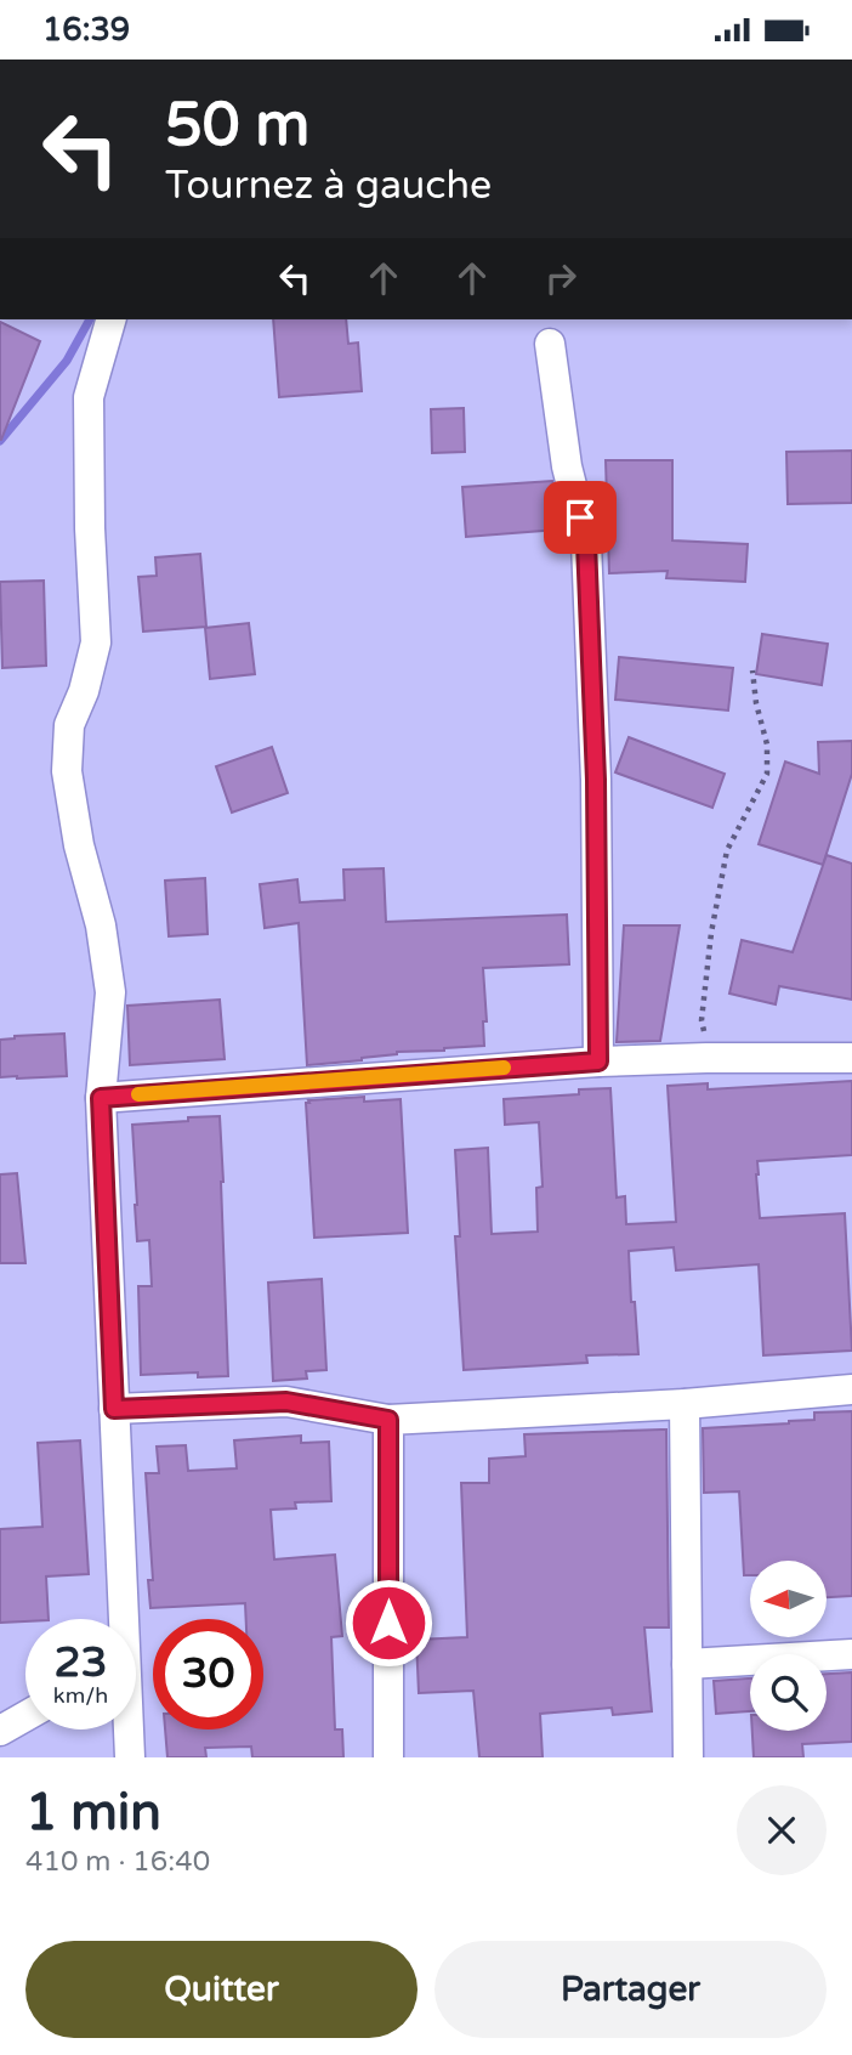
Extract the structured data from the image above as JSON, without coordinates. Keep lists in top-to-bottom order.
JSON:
{
  "north": "left",
  "page": {
    "status": "16:39",
    "turn": ["50 m", "Tournez à gauche"],
    "speed": "23 km/h",
    "limit": "30",
    "heading": ["1 min", "410 m · 16:40"],
    "buttons": ["Quitter", "Partager"]
  }
}
